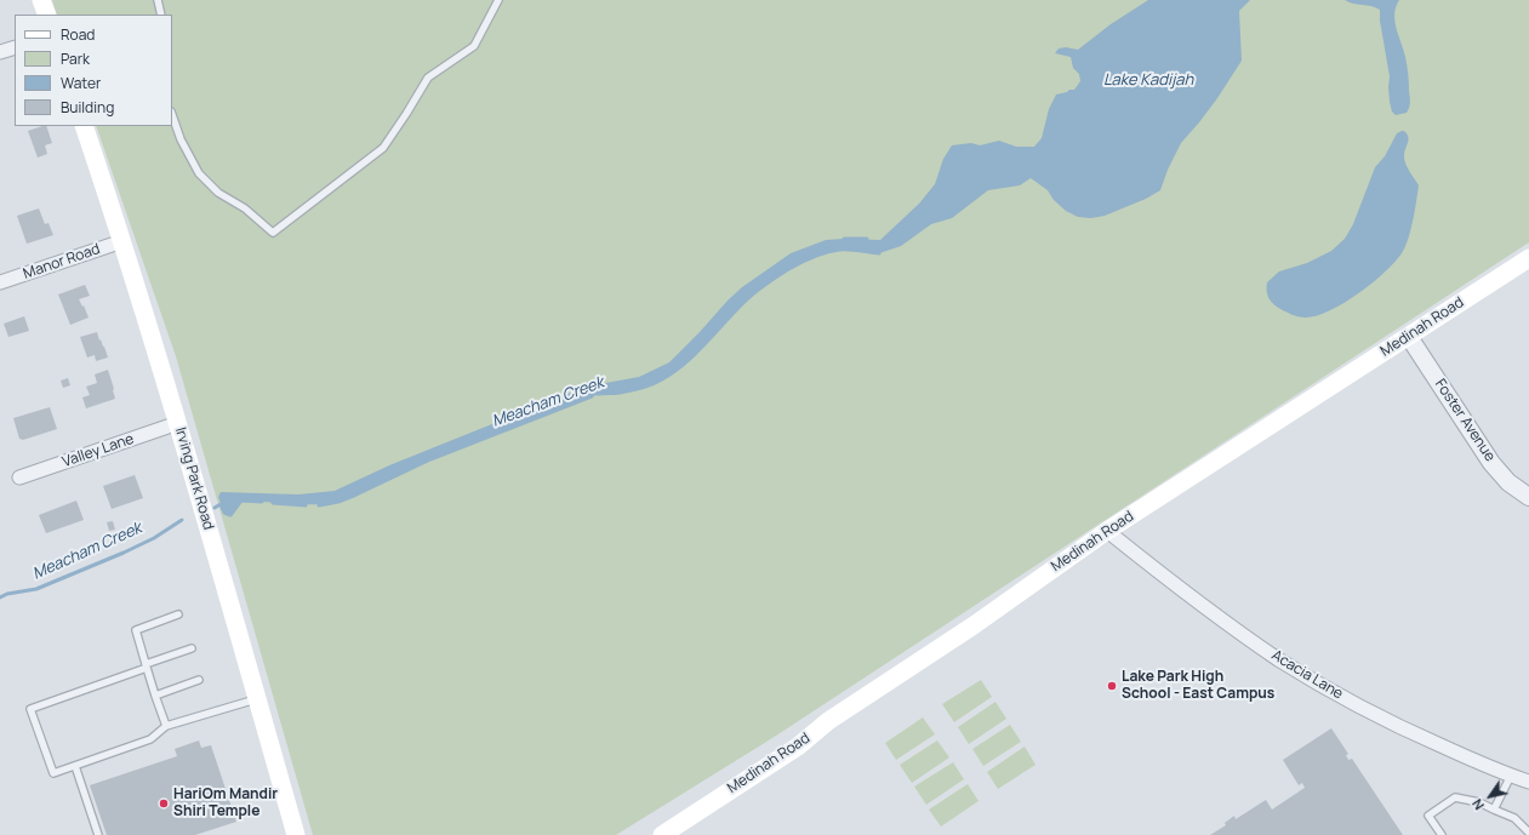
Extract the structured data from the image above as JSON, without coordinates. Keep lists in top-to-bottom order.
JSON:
{
  "streets": {
    "main road": ["Medinah Road", "Irving Park Road"],
    "street": [
      "Manor Road",
      "Foster Avenue",
      "Valley Lane",
      "Acacia Lane"
    ]
  },
  "crossings": [
    ["Manor Road", "Irving Park Road"],
    ["Medinah Road", "Foster Avenue"],
    ["Medinah Road", "Acacia Lane"],
    ["Valley Lane", "Irving Park Road"]
  ],
  "water": ["Lake Kadijah", "Meacham Creek"],
  "places": ["Lake Park High School - East Campus", "HariOm Mandir Shiri Temple"],
  "legend": [
    "Road",
    "Park",
    "Water",
    "Building"
  ],
  "north": "bottom left"
}
